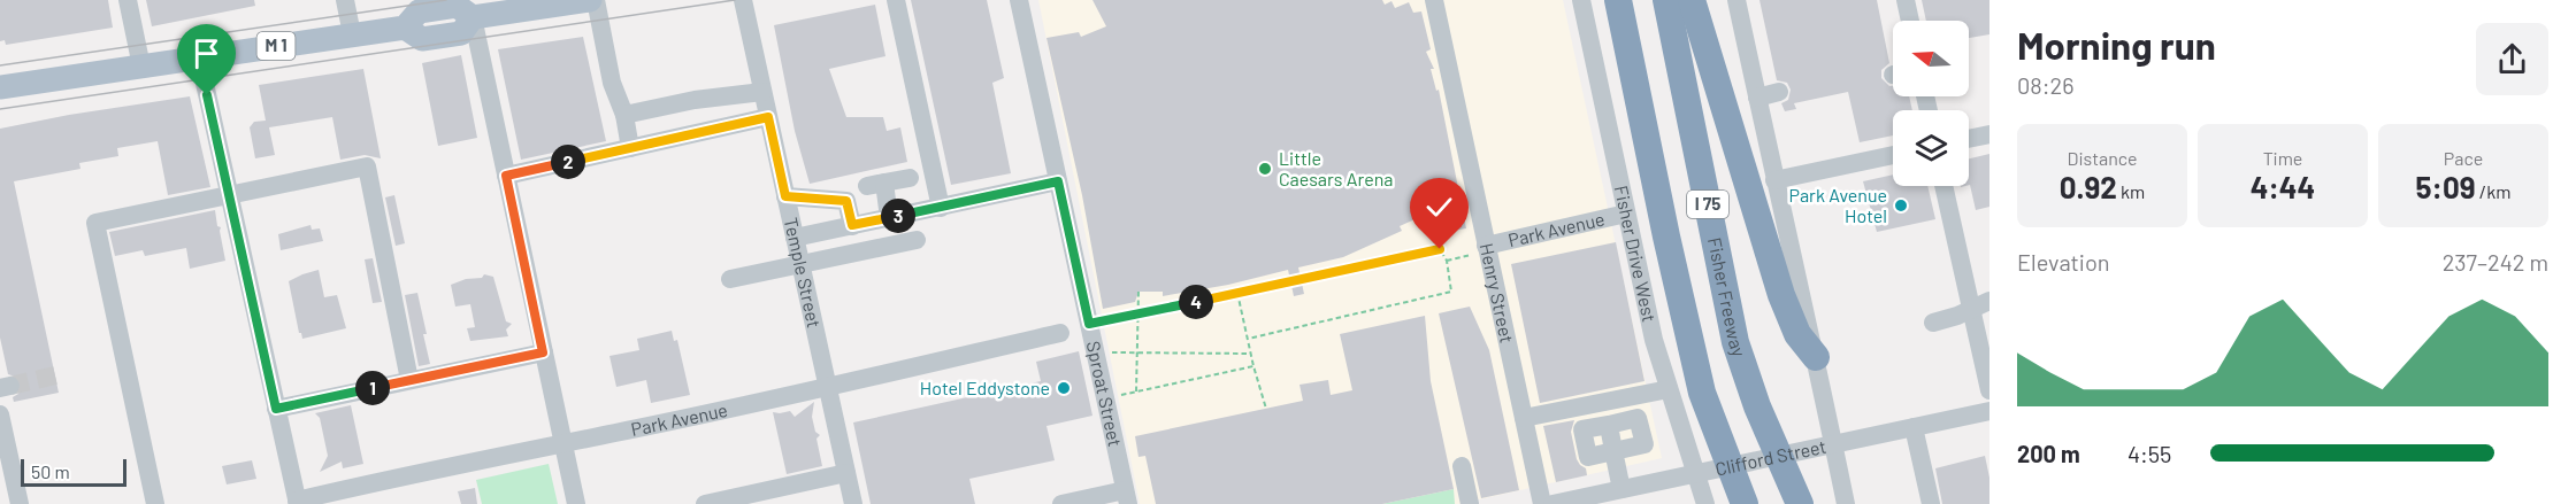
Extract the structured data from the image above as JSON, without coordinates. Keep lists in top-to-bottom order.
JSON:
{
  "streets": {
    "highway": ["I 75", "Fisher Freeway"],
    "main road": ["M 1"],
    "street": [
      "Park Avenue",
      "Fisher Drive West",
      "Temple Street",
      "Henry Street",
      "Sproat Street",
      "Clifford Street"
    ]
  },
  "crossings": [
    ["Park Avenue", "Fisher Drive West"],
    ["Park Avenue", "Temple Street"],
    ["Park Avenue", "Henry Street"],
    ["Fisher Drive West", "Clifford Street"]
  ],
  "places": ["Little Caesars Arena", "Park Avenue Hotel", "Hotel Eddystone"],
  "scale_bar": "50 m",
  "north": "left",
  "page": {
    "heading": ["Morning run", "08:26"],
    "stats": [
      ["Distance", "0.92 km"],
      ["Time", "4:44"],
      ["Pace", "5:09 /km"]
    ],
    "pins": [
      "2",
      "3",
      "4",
      "1"
    ],
    "chart": ["Elevation", "237–242 m"],
    "list": [
      {
        "name": "200 m",
        "note": "4:55"
      }
    ],
    "scale": "50 m"
  }
}
